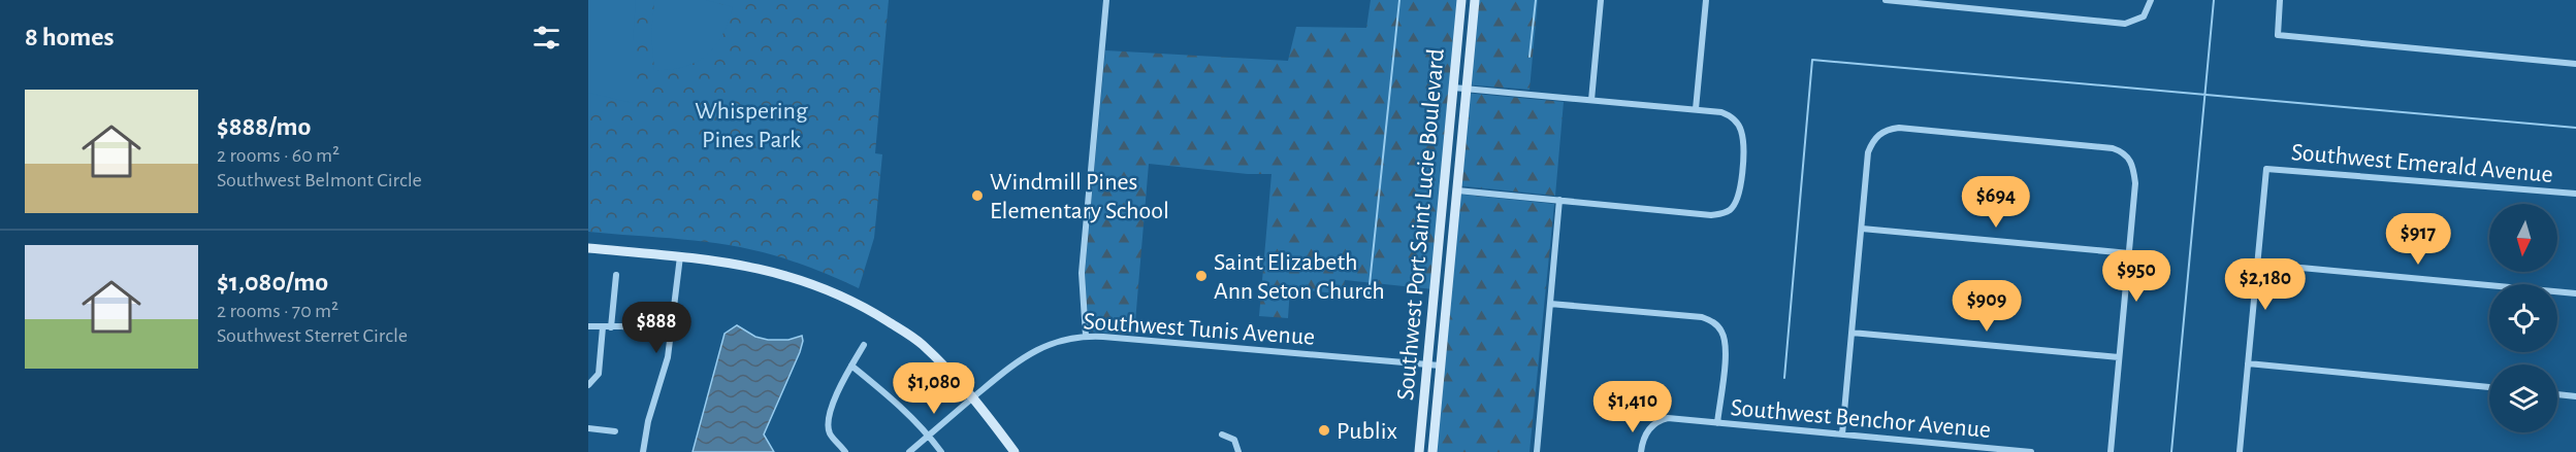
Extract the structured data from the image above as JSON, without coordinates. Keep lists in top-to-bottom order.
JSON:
{
  "streets": {
    "main road": ["Southwest Port Saint Lucie Boulevard"],
    "street": ["Southwest Emerald Avenue", "Southwest Tunis Avenue", "Southwest Benchor Avenue"]
  },
  "crossings": [
    ["Southwest Port Saint Lucie Boulevard", "Southwest Tunis Avenue"]
  ],
  "parks": ["Whispering Pines Park"],
  "places": ["Windmill Pines Elementary School", "Saint Elizabeth Ann Seton Church", "Publix"],
  "north": "bottom",
  "page": {
    "heading": "8 homes",
    "list": [
      {
        "name": "$888/mo",
        "note": "2 rooms · 60 m² · Southwest Belmont Circle"
      },
      {
        "name": "$1,080/mo",
        "note": "2 rooms · 70 m² · Southwest Sterret Circle"
      }
    ],
    "price": [
      "$694",
      "$917",
      "$950",
      "$2,180",
      "$909",
      "$888",
      "$1,080",
      "$1,410"
    ]
  }
}
